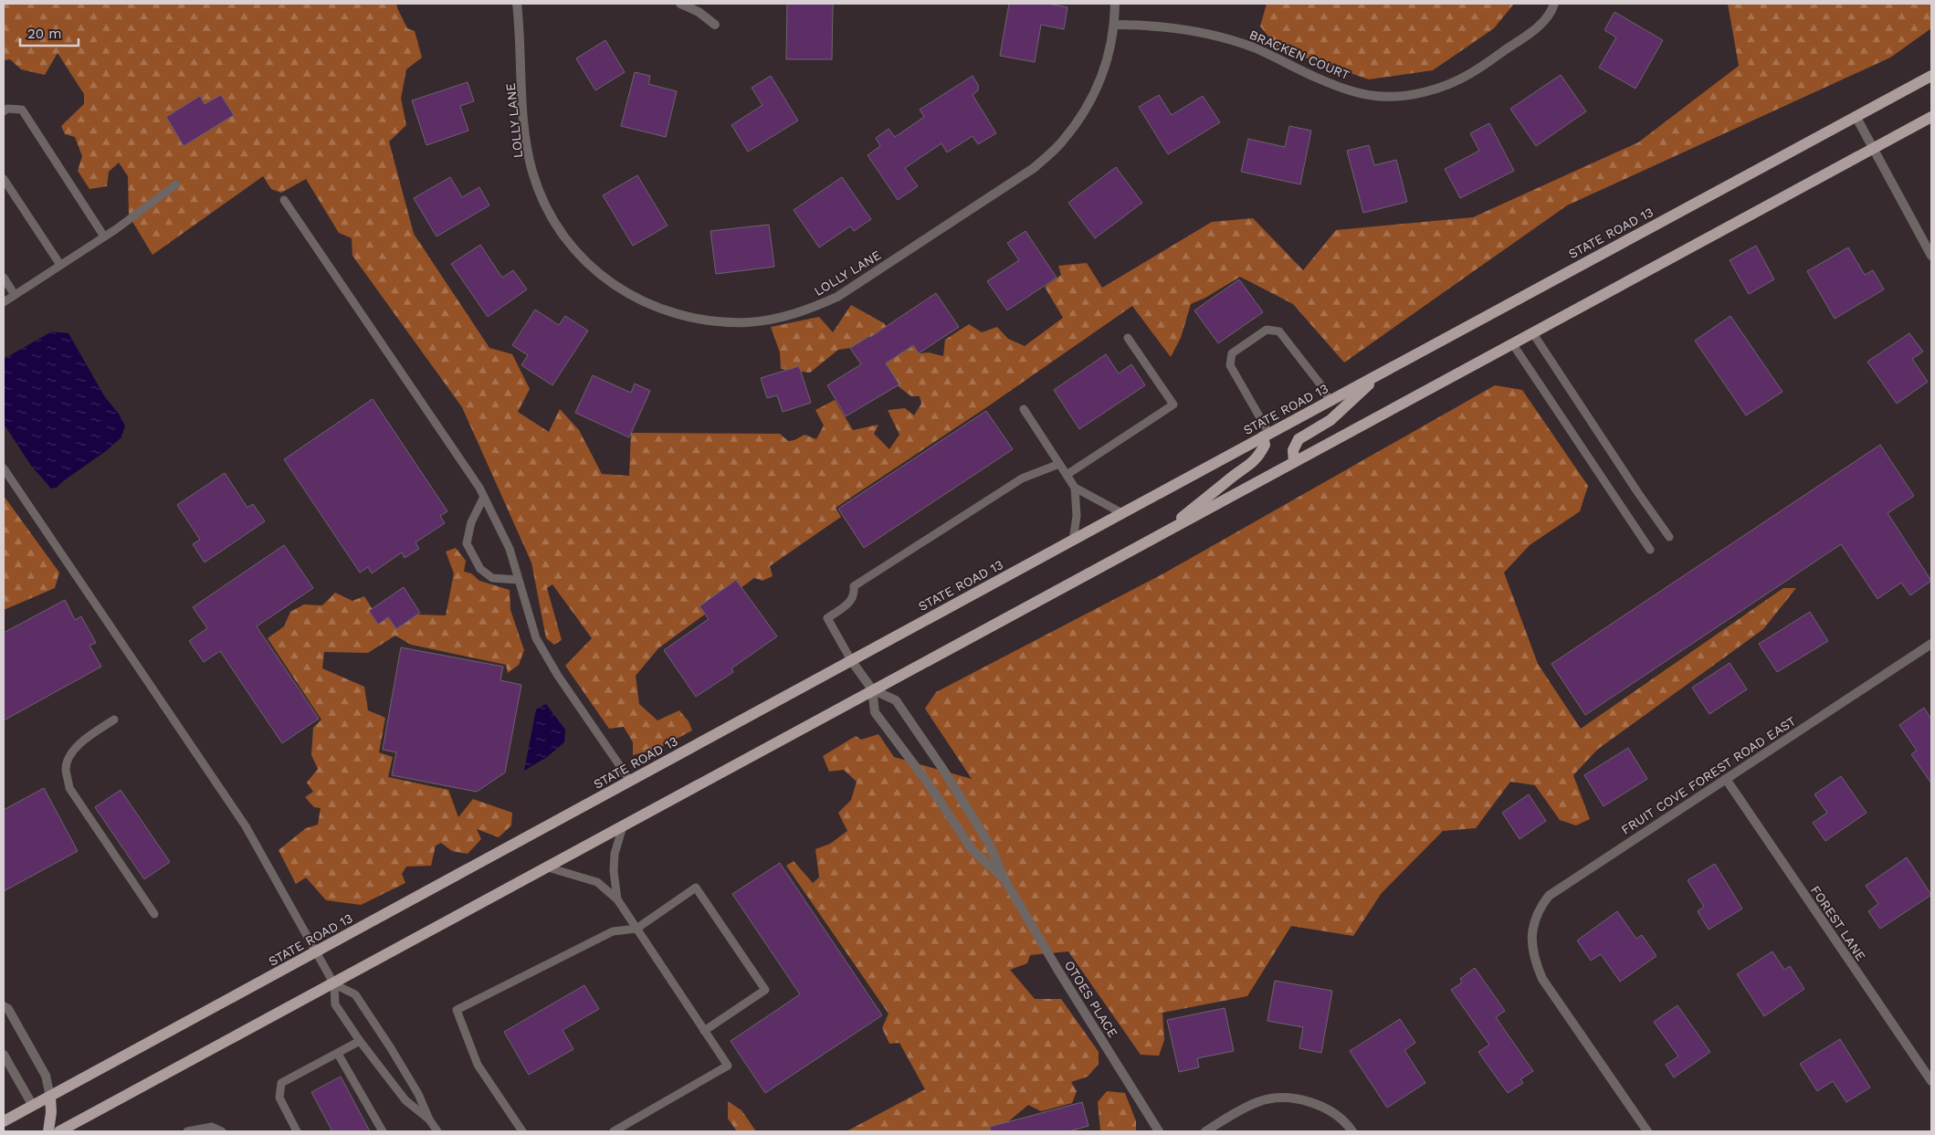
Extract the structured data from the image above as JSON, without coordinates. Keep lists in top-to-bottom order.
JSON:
{
  "streets": {
    "main road": ["STATE ROAD 13"],
    "street": [
      "BRACKEN COURT",
      "LOLLY LANE",
      "FRUIT COVE FOREST ROAD EAST",
      "FOREST LANE",
      "OTOES PLACE"
    ]
  },
  "crossings": [
    ["BRACKEN COURT", "LOLLY LANE"],
    ["STATE ROAD 13", "OTOES PLACE"],
    ["FRUIT COVE FOREST ROAD EAST", "FOREST LANE"]
  ],
  "scale_bar": "20 m"
}
